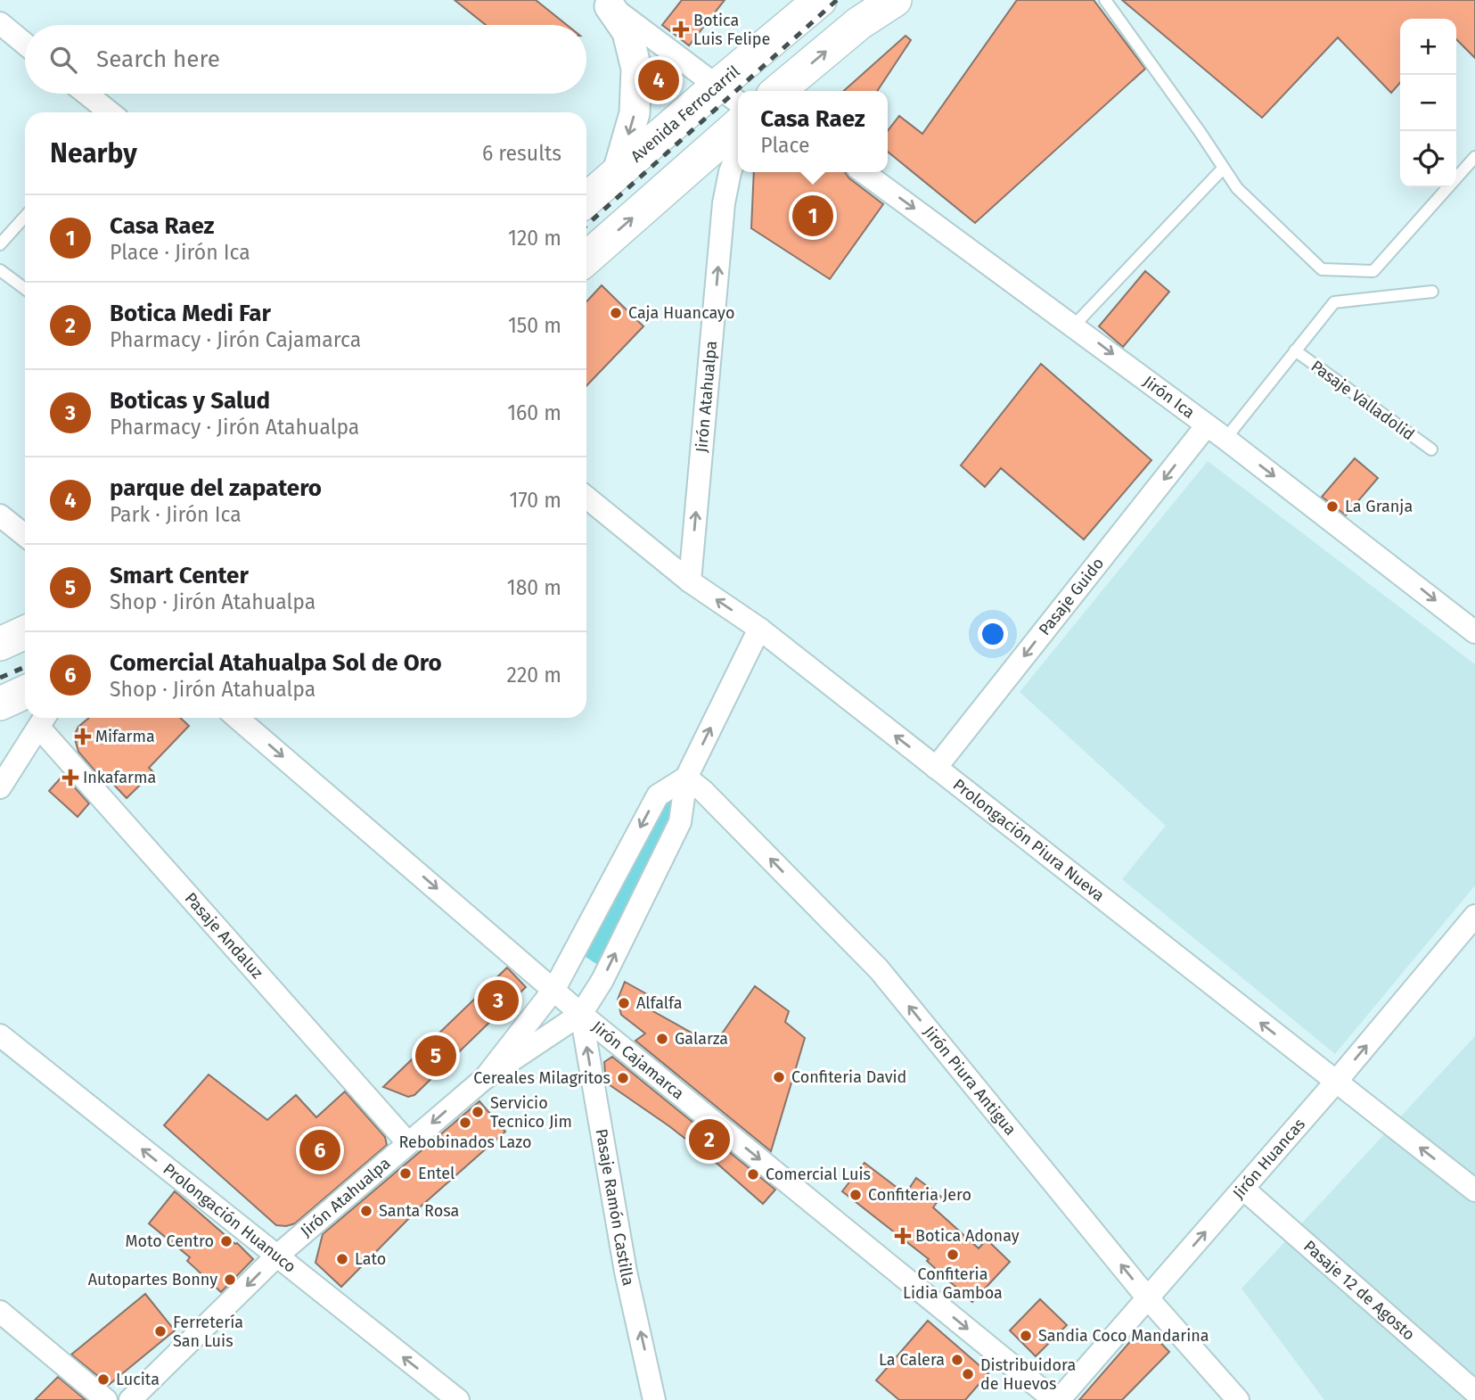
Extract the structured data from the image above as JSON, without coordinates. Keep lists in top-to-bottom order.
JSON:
{
  "streets": {
    "main road": ["Avenida Ferrocarril"],
    "street": [
      "Jirón Atahualpa",
      "Jirón Ica",
      "Pasaje Guido",
      "Prolongación Piura Nueva",
      "Pasaje Andaluz",
      "Jirón Cajamarca",
      "Jirón Piura Antigua",
      "Jirón Huancas",
      "Pasaje Ramón Castilla",
      "Prolongación Huanuco",
      "Pasaje 12 de Agosto"
    ],
    "lane": ["Pasaje Valladolid"]
  },
  "crossings": [
    ["Jirón Atahualpa", "Prolongación Piura Nueva"],
    ["Jirón Atahualpa", "Pasaje Andaluz"],
    ["Jirón Atahualpa", "Jirón Cajamarca"],
    ["Jirón Atahualpa", "Jirón Piura Antigua"],
    ["Jirón Atahualpa", "Pasaje Ramón Castilla"],
    ["Jirón Atahualpa", "Prolongación Huanuco"],
    ["Jirón Ica", "Pasaje Guido"],
    ["Pasaje Guido", "Prolongación Piura Nueva"],
    ["Prolongación Piura Nueva", "Jirón Huancas"],
    ["Jirón Cajamarca", "Jirón Huancas"],
    ["Jirón Cajamarca", "Pasaje Ramón Castilla"],
    ["Jirón Piura Antigua", "Jirón Huancas"],
    ["Jirón Huancas", "Pasaje 12 de Agosto"]
  ],
  "one_way": [
    "Jirón Ica",
    "Pasaje Guido",
    "Prolongación Piura Nueva",
    "Jirón Cajamarca",
    "Jirón Piura Antigua",
    "Jirón Huancas",
    "Pasaje Ramón Castilla",
    "Prolongación Huanuco"
  ],
  "places": {
    "health": [
      "Botica Luis Felipe",
      "Mifarma",
      "Inkafarma",
      "Botica Adonay"
    ],
    "other": [
      "Caja Huancayo",
      "La Granja",
      "Alfalfa",
      "Galarza",
      "Confiteria David",
      "Cereales Milagritos",
      "Servicio Tecnico Jim",
      "Rebobinados Lazo",
      "Entel",
      "Comercial Luis",
      "Confiteria Jero",
      "Santa Rosa",
      "Moto Centro",
      "Confiteria Lidia Gamboa",
      "Lato",
      "Autopartes Bonny",
      "Ferretería San Luis",
      "Sandia Coco Mandarina",
      "La Calera",
      "Distribuidora de Huevos",
      "Lucita"
    ]
  },
  "page": {
    "map_buttons": ["+", "−"],
    "search": "Search here",
    "pins": [
      "4",
      "1",
      "3",
      "5",
      "2",
      "6"
    ],
    "popup": ["Casa Raez", "Place"],
    "heading": ["Nearby", "6 results"],
    "list": [
      {
        "mark": "1",
        "name": "Casa Raez",
        "note": "Place · Jirón Ica",
        "value": "120 m"
      },
      {
        "mark": "2",
        "name": "Botica Medi Far",
        "note": "Pharmacy · Jirón Cajamarca",
        "value": "150 m"
      },
      {
        "mark": "3",
        "name": "Boticas y Salud",
        "note": "Pharmacy · Jirón Atahualpa",
        "value": "160 m"
      },
      {
        "mark": "4",
        "name": "parque del zapatero",
        "note": "Park · Jirón Ica",
        "value": "170 m"
      },
      {
        "mark": "5",
        "name": "Smart Center",
        "note": "Shop · Jirón Atahualpa",
        "value": "180 m"
      },
      {
        "mark": "6",
        "name": "Comercial Atahualpa Sol de Oro",
        "note": "Shop · Jirón Atahualpa",
        "value": "220 m"
      }
    ]
  }
}
